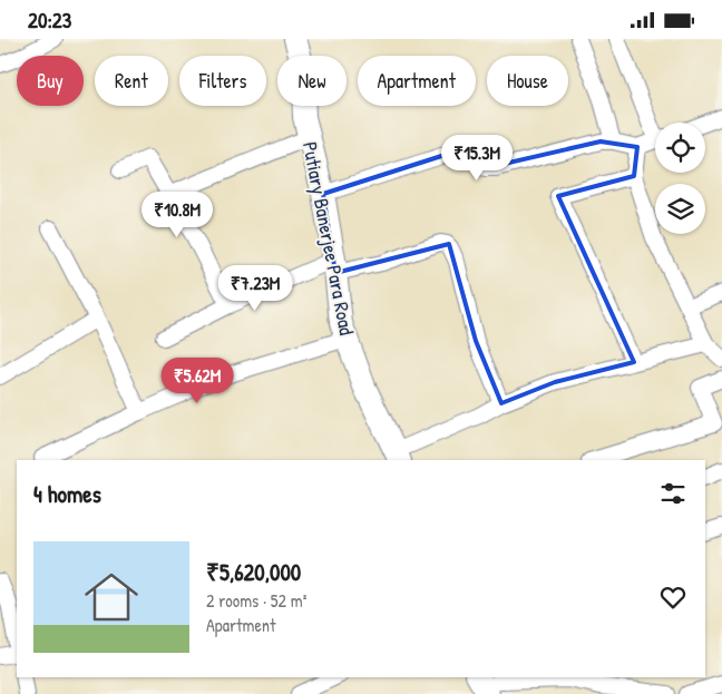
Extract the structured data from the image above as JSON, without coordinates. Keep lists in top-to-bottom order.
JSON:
{
  "streets": {
    "street": ["Putiary Banerjee Para Road"]
  },
  "page": {
    "status": "20:23",
    "chip": [
      "Buy",
      "Rent",
      "Filters",
      "New",
      "Apartment",
      "House"
    ],
    "price": [
      "₹15.3M",
      "₹10.8M",
      "₹7.23M",
      "₹5.62M"
    ],
    "heading": "4 homes",
    "list": [
      {
        "name": "₹5,620,000",
        "note": "2 rooms · 52 m² · Apartment"
      }
    ]
  }
}
